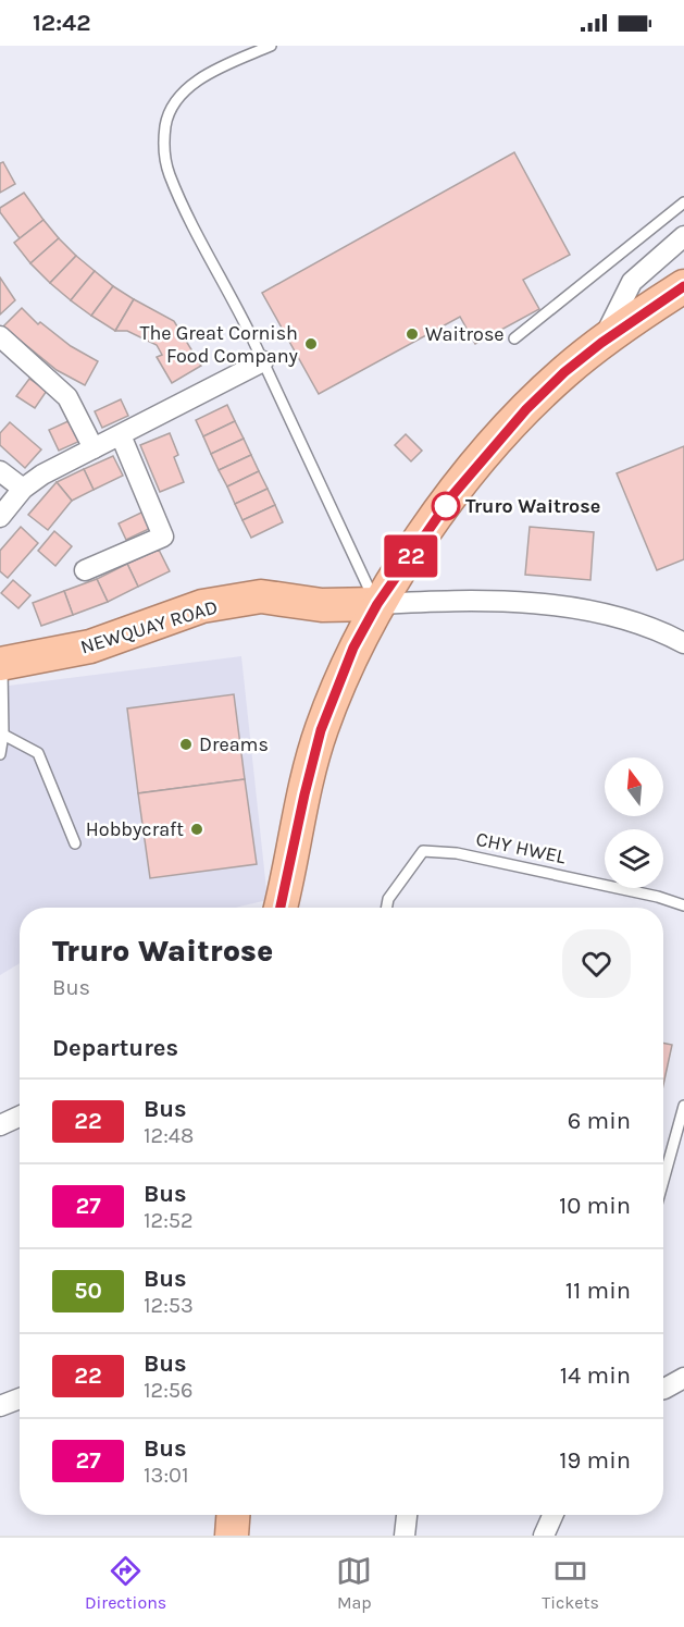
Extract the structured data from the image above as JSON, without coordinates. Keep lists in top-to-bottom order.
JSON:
{
  "streets": {
    "highway": ["NEWQUAY ROAD"],
    "lane": ["CHY HWEL"]
  },
  "places": [
    "Waitrose",
    "The Great Cornish Food Company",
    "Truro Waitrose",
    "Dreams",
    "Hobbycraft"
  ],
  "lines": ["bus line 22"],
  "north": "top",
  "page": {
    "status": "12:42",
    "on_map": "22",
    "heading": [
      ["Truro Waitrose", "Bus"],
      "Departures"
    ],
    "list": [
      {
        "mark": "22",
        "name": "Bus",
        "note": "12:48",
        "value": "6 min"
      },
      {
        "mark": "27",
        "name": "Bus",
        "note": "12:52",
        "value": "10 min"
      },
      {
        "mark": "50",
        "name": "Bus",
        "note": "12:53",
        "value": "11 min"
      },
      {
        "mark": "22",
        "name": "Bus",
        "note": "12:56",
        "value": "14 min"
      },
      {
        "mark": "27",
        "name": "Bus",
        "note": "13:01",
        "value": "19 min"
      }
    ],
    "tabs": ["Directions", "Map", "Tickets"]
  }
}
